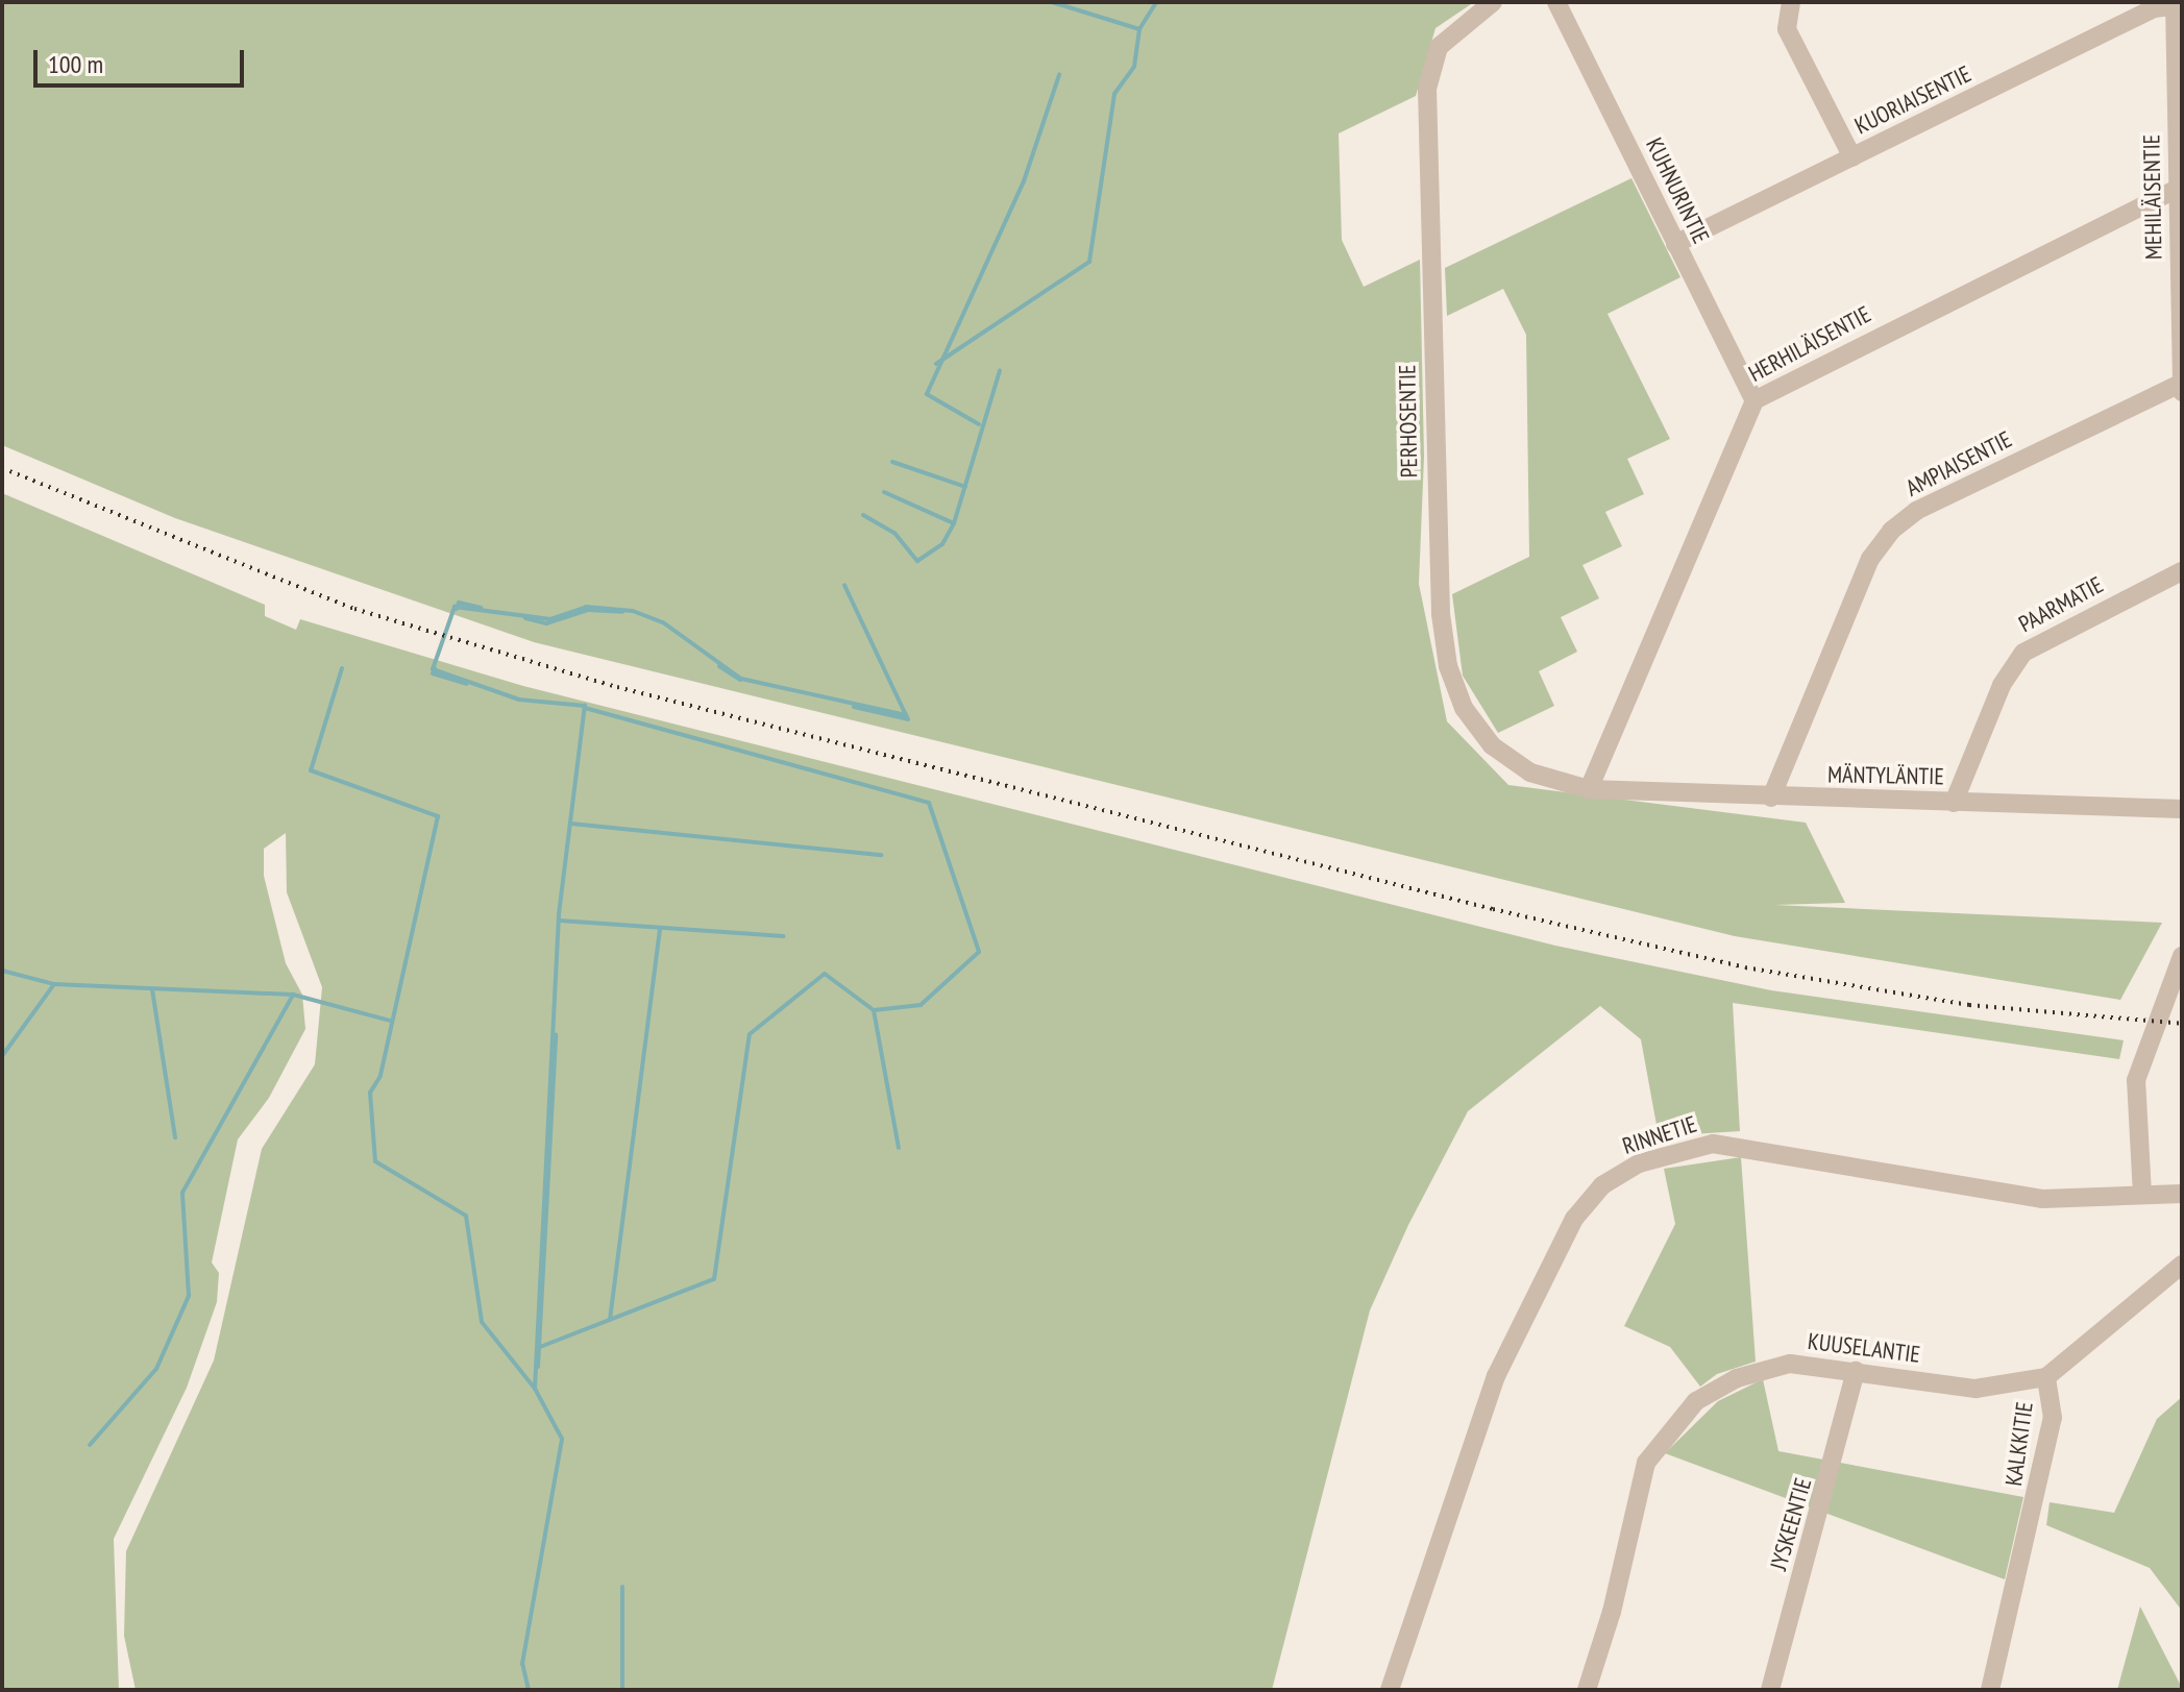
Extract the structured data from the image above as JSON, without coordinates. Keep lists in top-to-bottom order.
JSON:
{
  "streets": {
    "street": [
      "KUORIAISENTIE",
      "KUHNURINTIE",
      "MEHILÄISENTIE",
      "HERHILÄISENTIE",
      "PERHOSENTIE",
      "AMPIAISENTIE",
      "PAARMATIE",
      "MÄNTYLÄNTIE",
      "RINNETIE",
      "KUUSELANTIE",
      "KALKKITIE",
      "JYSKEENTIE"
    ]
  },
  "crossings": [
    ["KUORIAISENTIE", "KUHNURINTIE"],
    ["KUORIAISENTIE", "MEHILÄISENTIE"],
    ["KUHNURINTIE", "HERHILÄISENTIE"],
    ["MEHILÄISENTIE", "HERHILÄISENTIE"],
    ["MEHILÄISENTIE", "AMPIAISENTIE"],
    ["HERHILÄISENTIE", "PERHOSENTIE"],
    ["HERHILÄISENTIE", "MÄNTYLÄNTIE"],
    ["PERHOSENTIE", "MÄNTYLÄNTIE"],
    ["AMPIAISENTIE", "MÄNTYLÄNTIE"],
    ["PAARMATIE", "MÄNTYLÄNTIE"],
    ["KUUSELANTIE", "KALKKITIE"],
    ["KUUSELANTIE", "JYSKEENTIE"]
  ],
  "scale_bar": "100 m"
}
